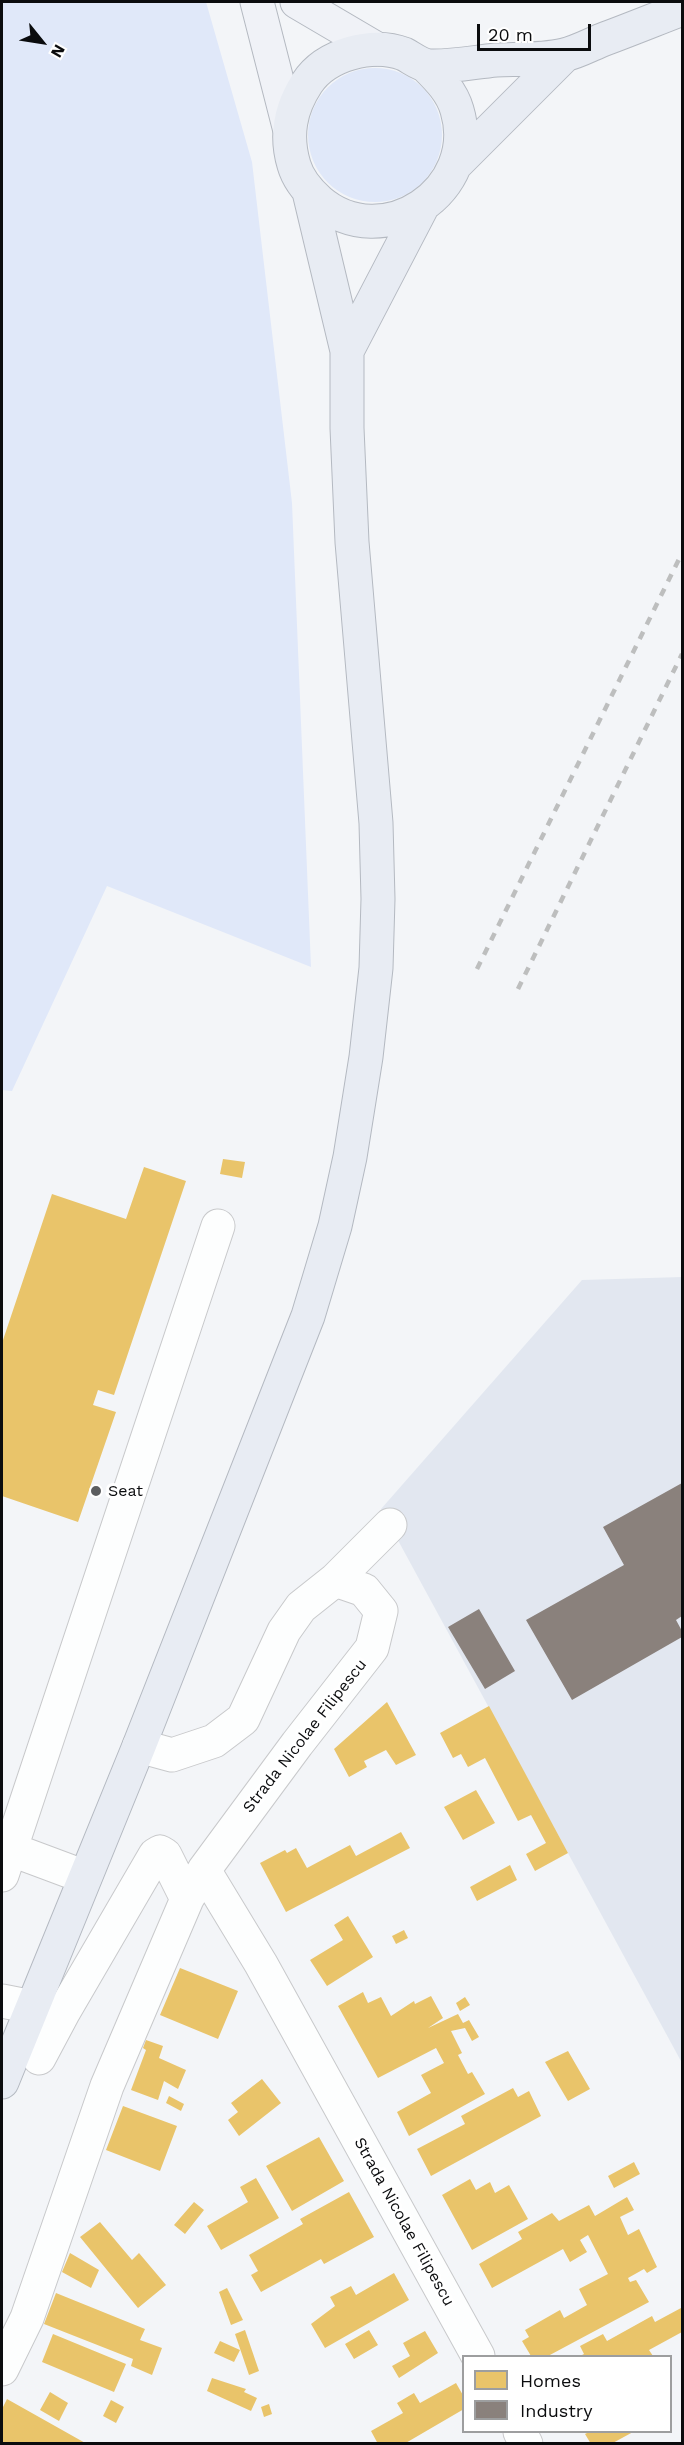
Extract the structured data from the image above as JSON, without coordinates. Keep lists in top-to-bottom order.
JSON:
{
  "streets": {
    "street": ["Strada Nicolae Filipescu"]
  },
  "places": ["Seat"],
  "legend": ["Homes", "Industry"],
  "scale_bar": "20 m",
  "north": "bottom right"
}
